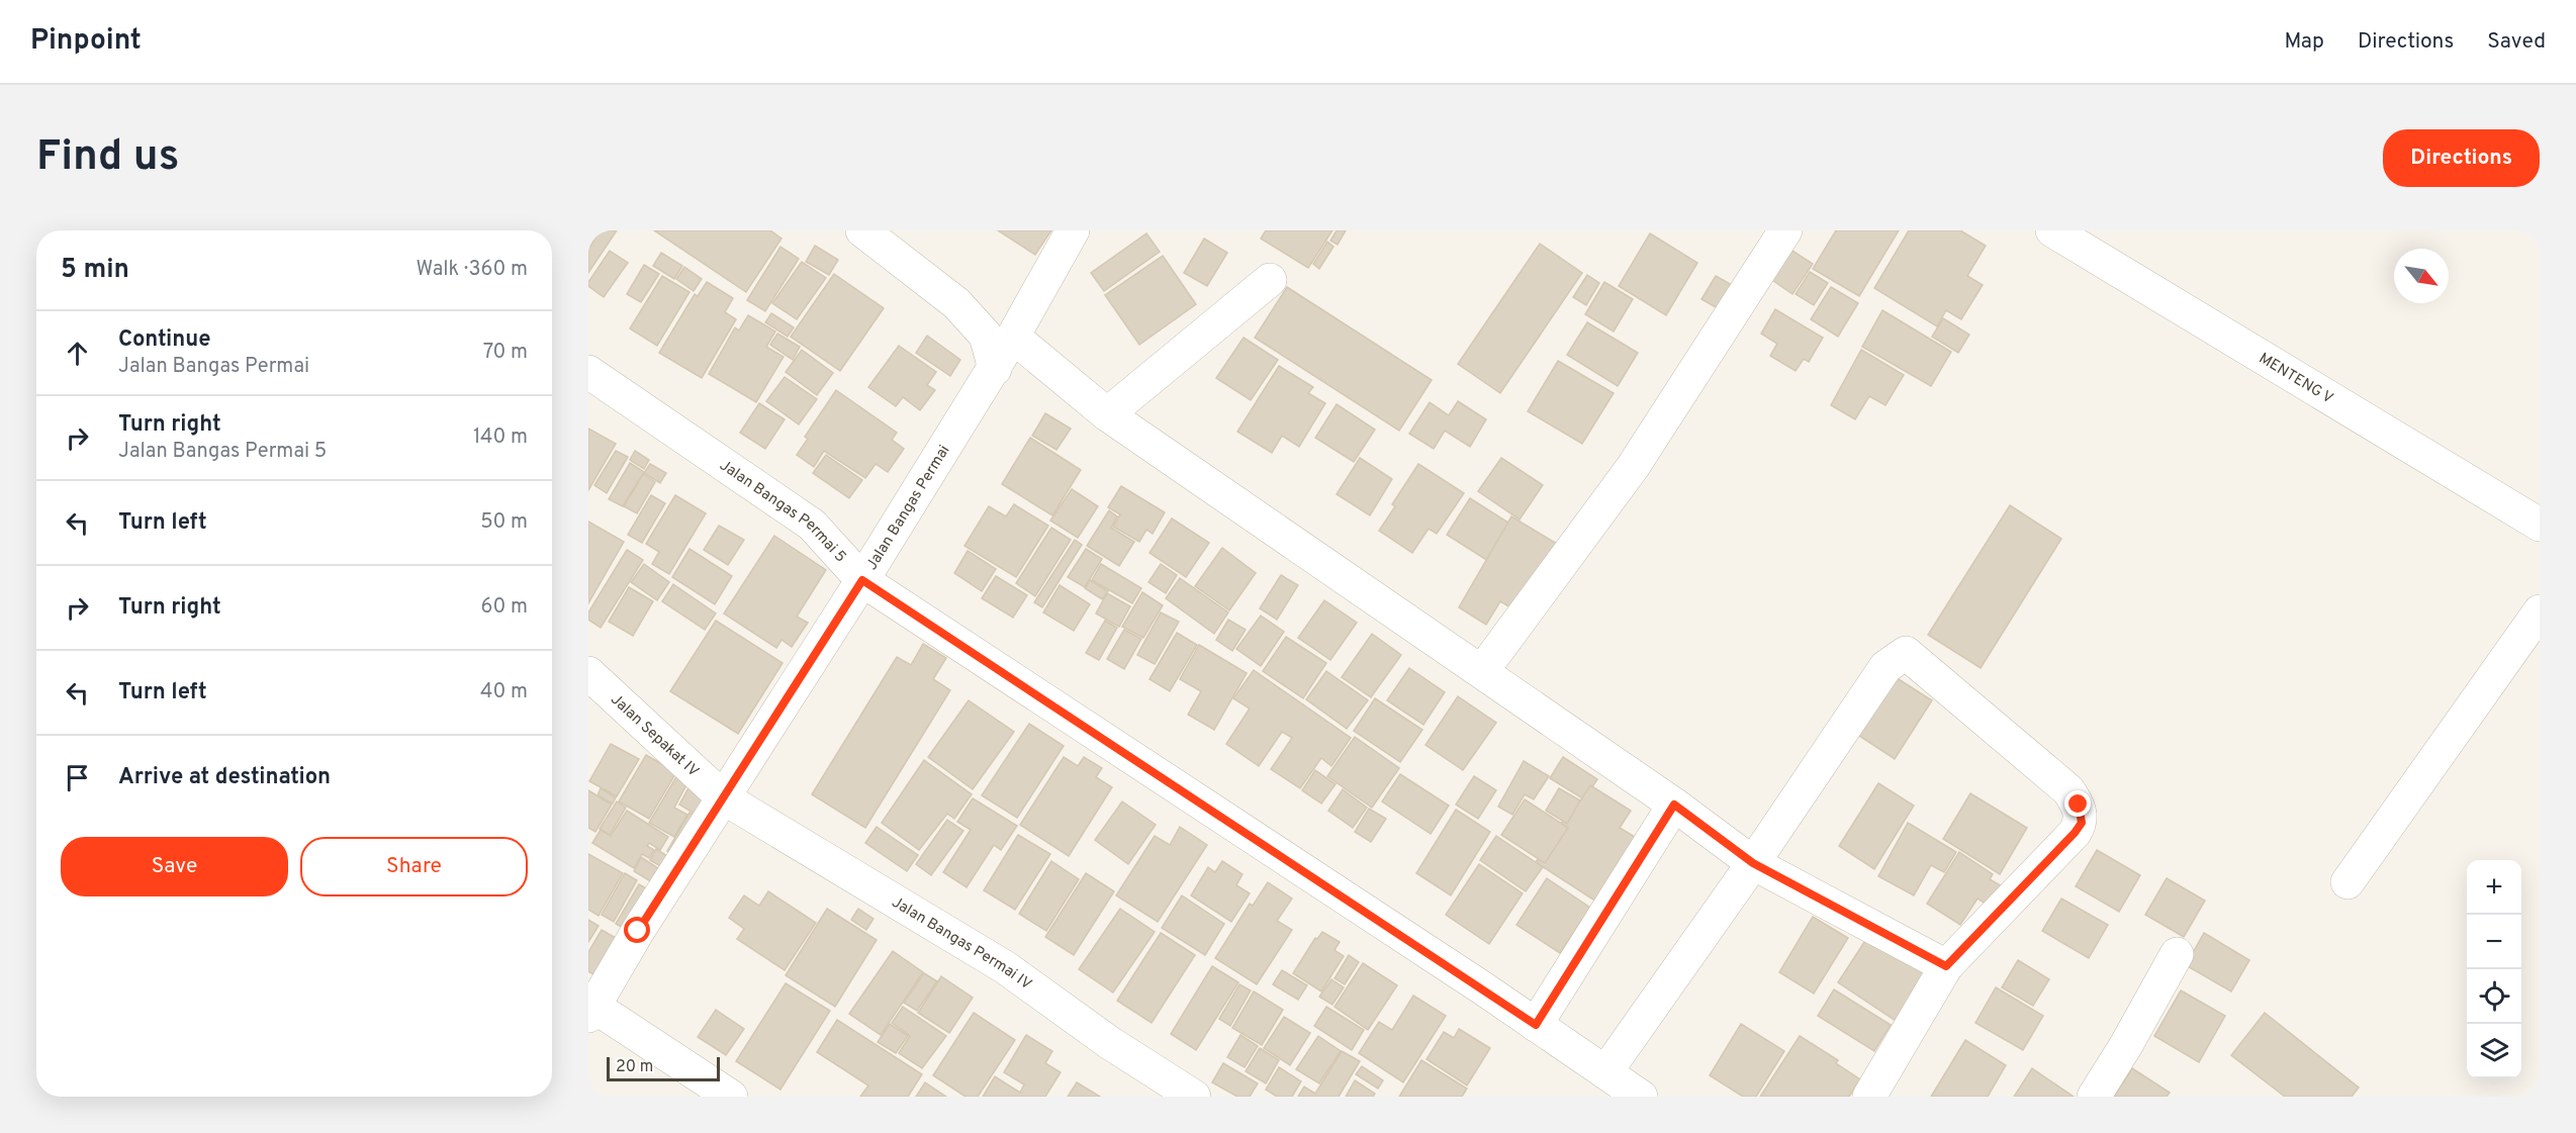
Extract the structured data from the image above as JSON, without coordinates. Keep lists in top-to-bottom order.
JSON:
{
  "streets": {
    "street": [
      "MENTENG V",
      "Jalan Bangas Permai",
      "Jalan Bangas Permai 5",
      "Jalan Sepakat IV",
      "Jalan Bangas Permai IV"
    ]
  },
  "crossings": [
    ["Jalan Bangas Permai", "Jalan Bangas Permai 5"],
    ["Jalan Bangas Permai", "Jalan Sepakat IV"],
    ["Jalan Bangas Permai", "Jalan Bangas Permai IV"],
    ["Jalan Sepakat IV", "Jalan Bangas Permai IV"]
  ],
  "scale_bar": "20 m",
  "north": "bottom right",
  "page": {
    "header": "Pinpoint",
    "nav": ["Map", "Directions", "Saved"],
    "buttons": [
      "Directions",
      ["Save", "Share"]
    ],
    "title": "Find us",
    "heading": ["5 min", "Walk · 360 m"],
    "list": [
      ["Continue", "Jalan Bangas Permai", "70 m"],
      ["Turn right", "Jalan Bangas Permai 5", "140 m"],
      ["Turn left", "50 m"],
      ["Turn right", "60 m"],
      ["Turn left", "40 m"],
      "Arrive at destination"
    ],
    "map_buttons": ["+", "−"],
    "scale": "20 m"
  }
}
